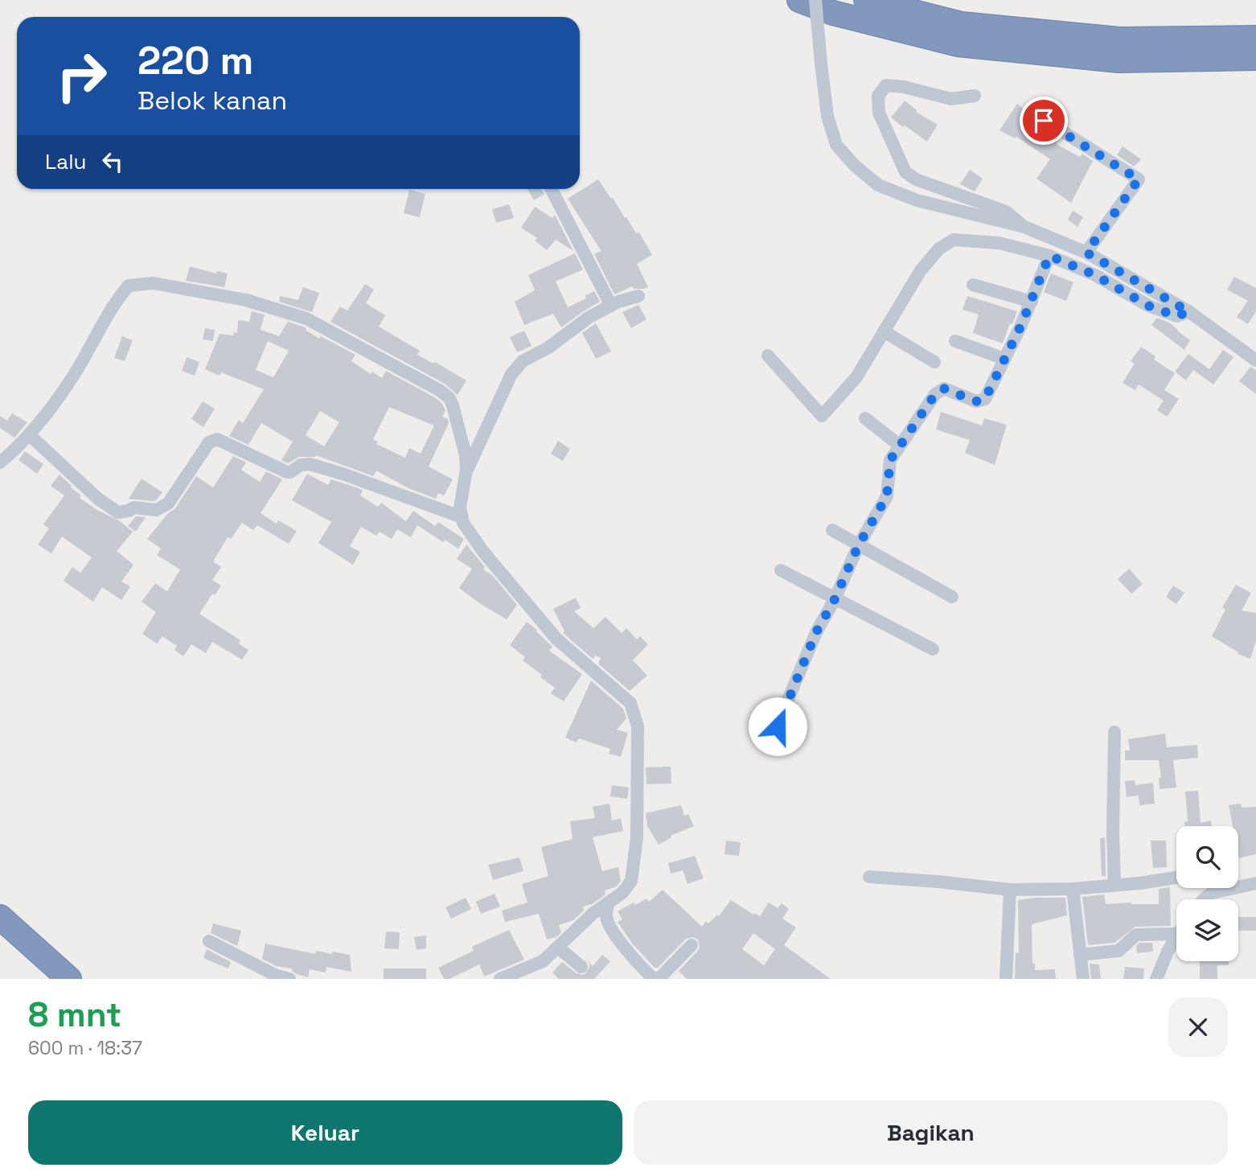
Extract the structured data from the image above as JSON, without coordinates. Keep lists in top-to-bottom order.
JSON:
{
  "page": {
    "turn": ["220 m", "Belok kanan"],
    "then": "Lalu",
    "heading": ["8 mnt", "600 m · 18:37"],
    "buttons": ["Keluar", "Bagikan"]
  }
}
